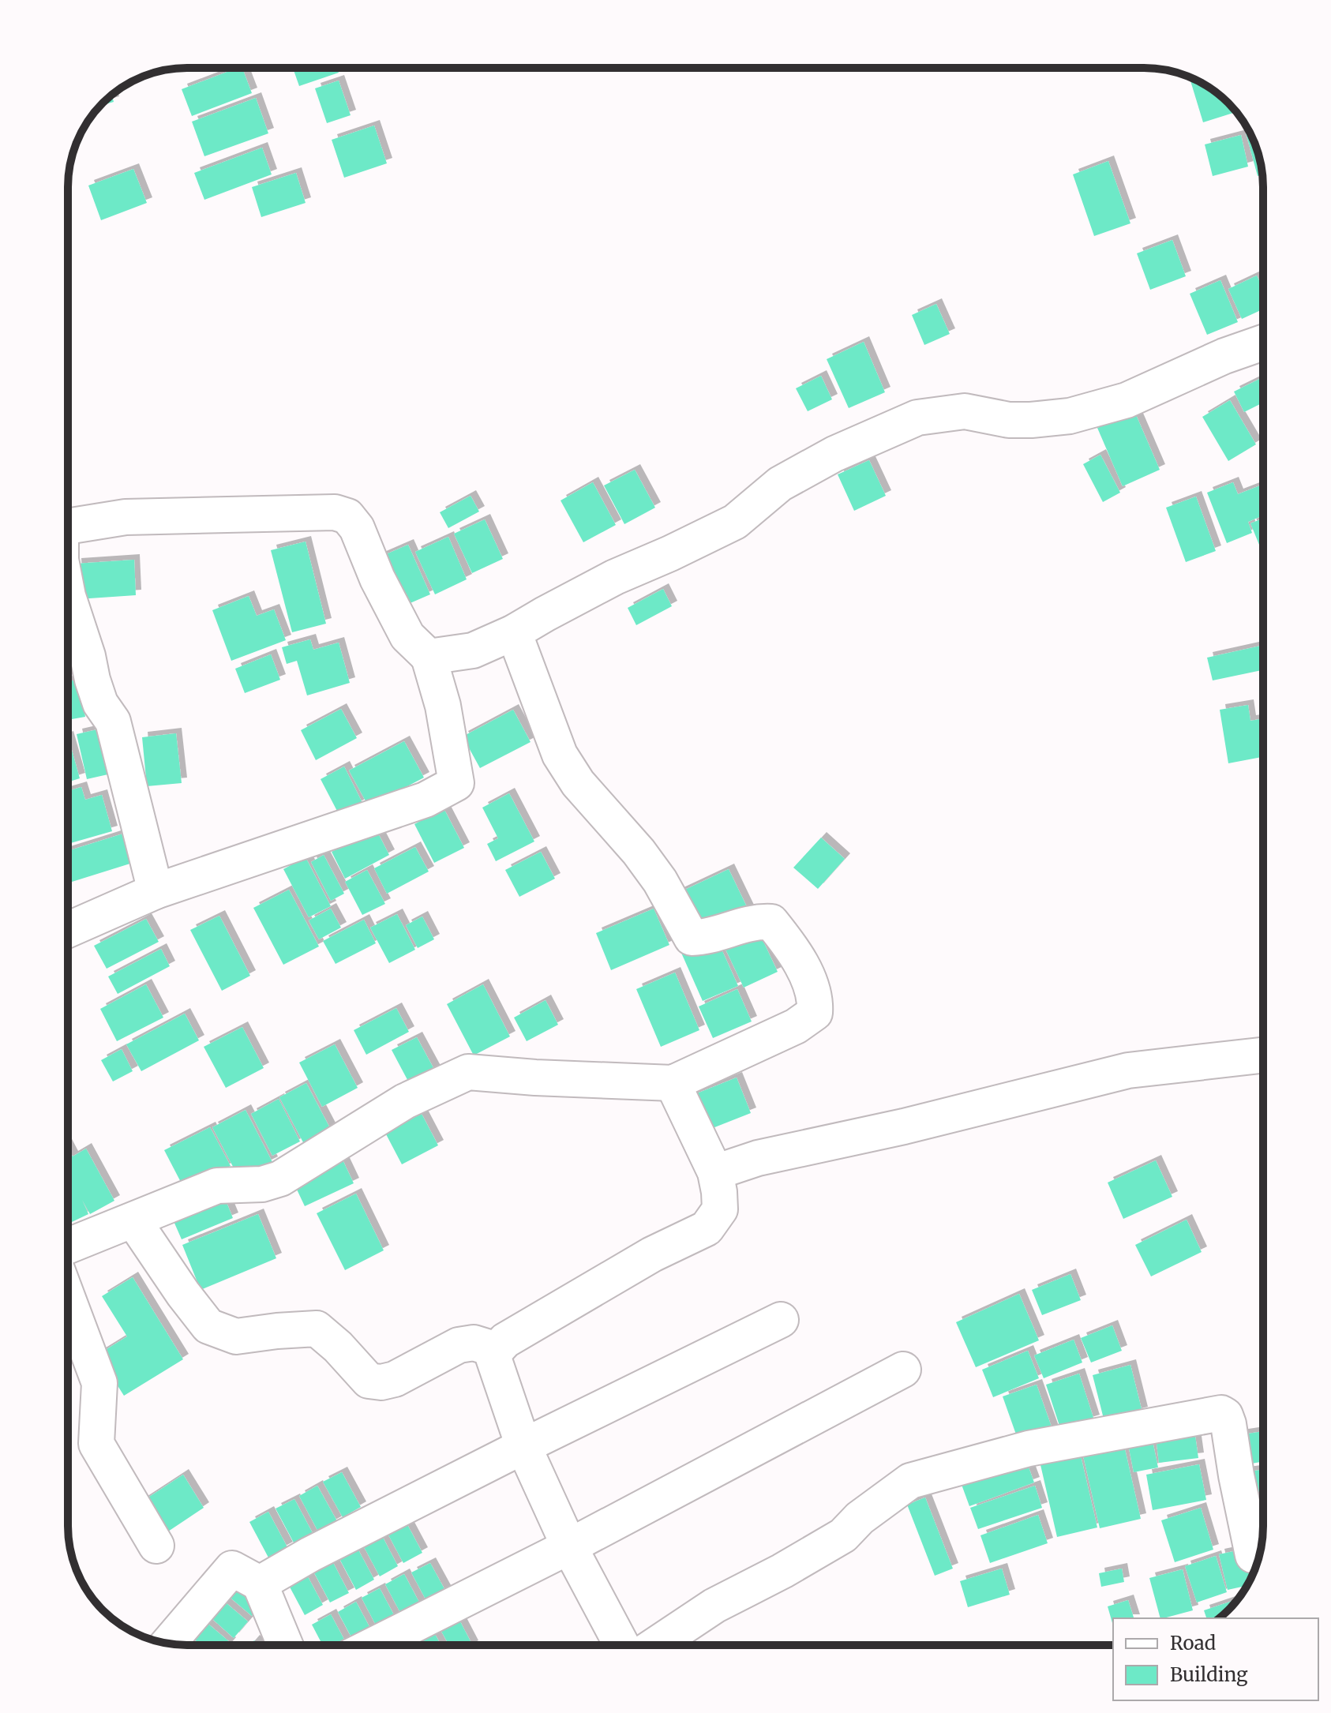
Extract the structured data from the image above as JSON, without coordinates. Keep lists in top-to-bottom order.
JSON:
{
  "legend": ["Road", "Building"]
}
